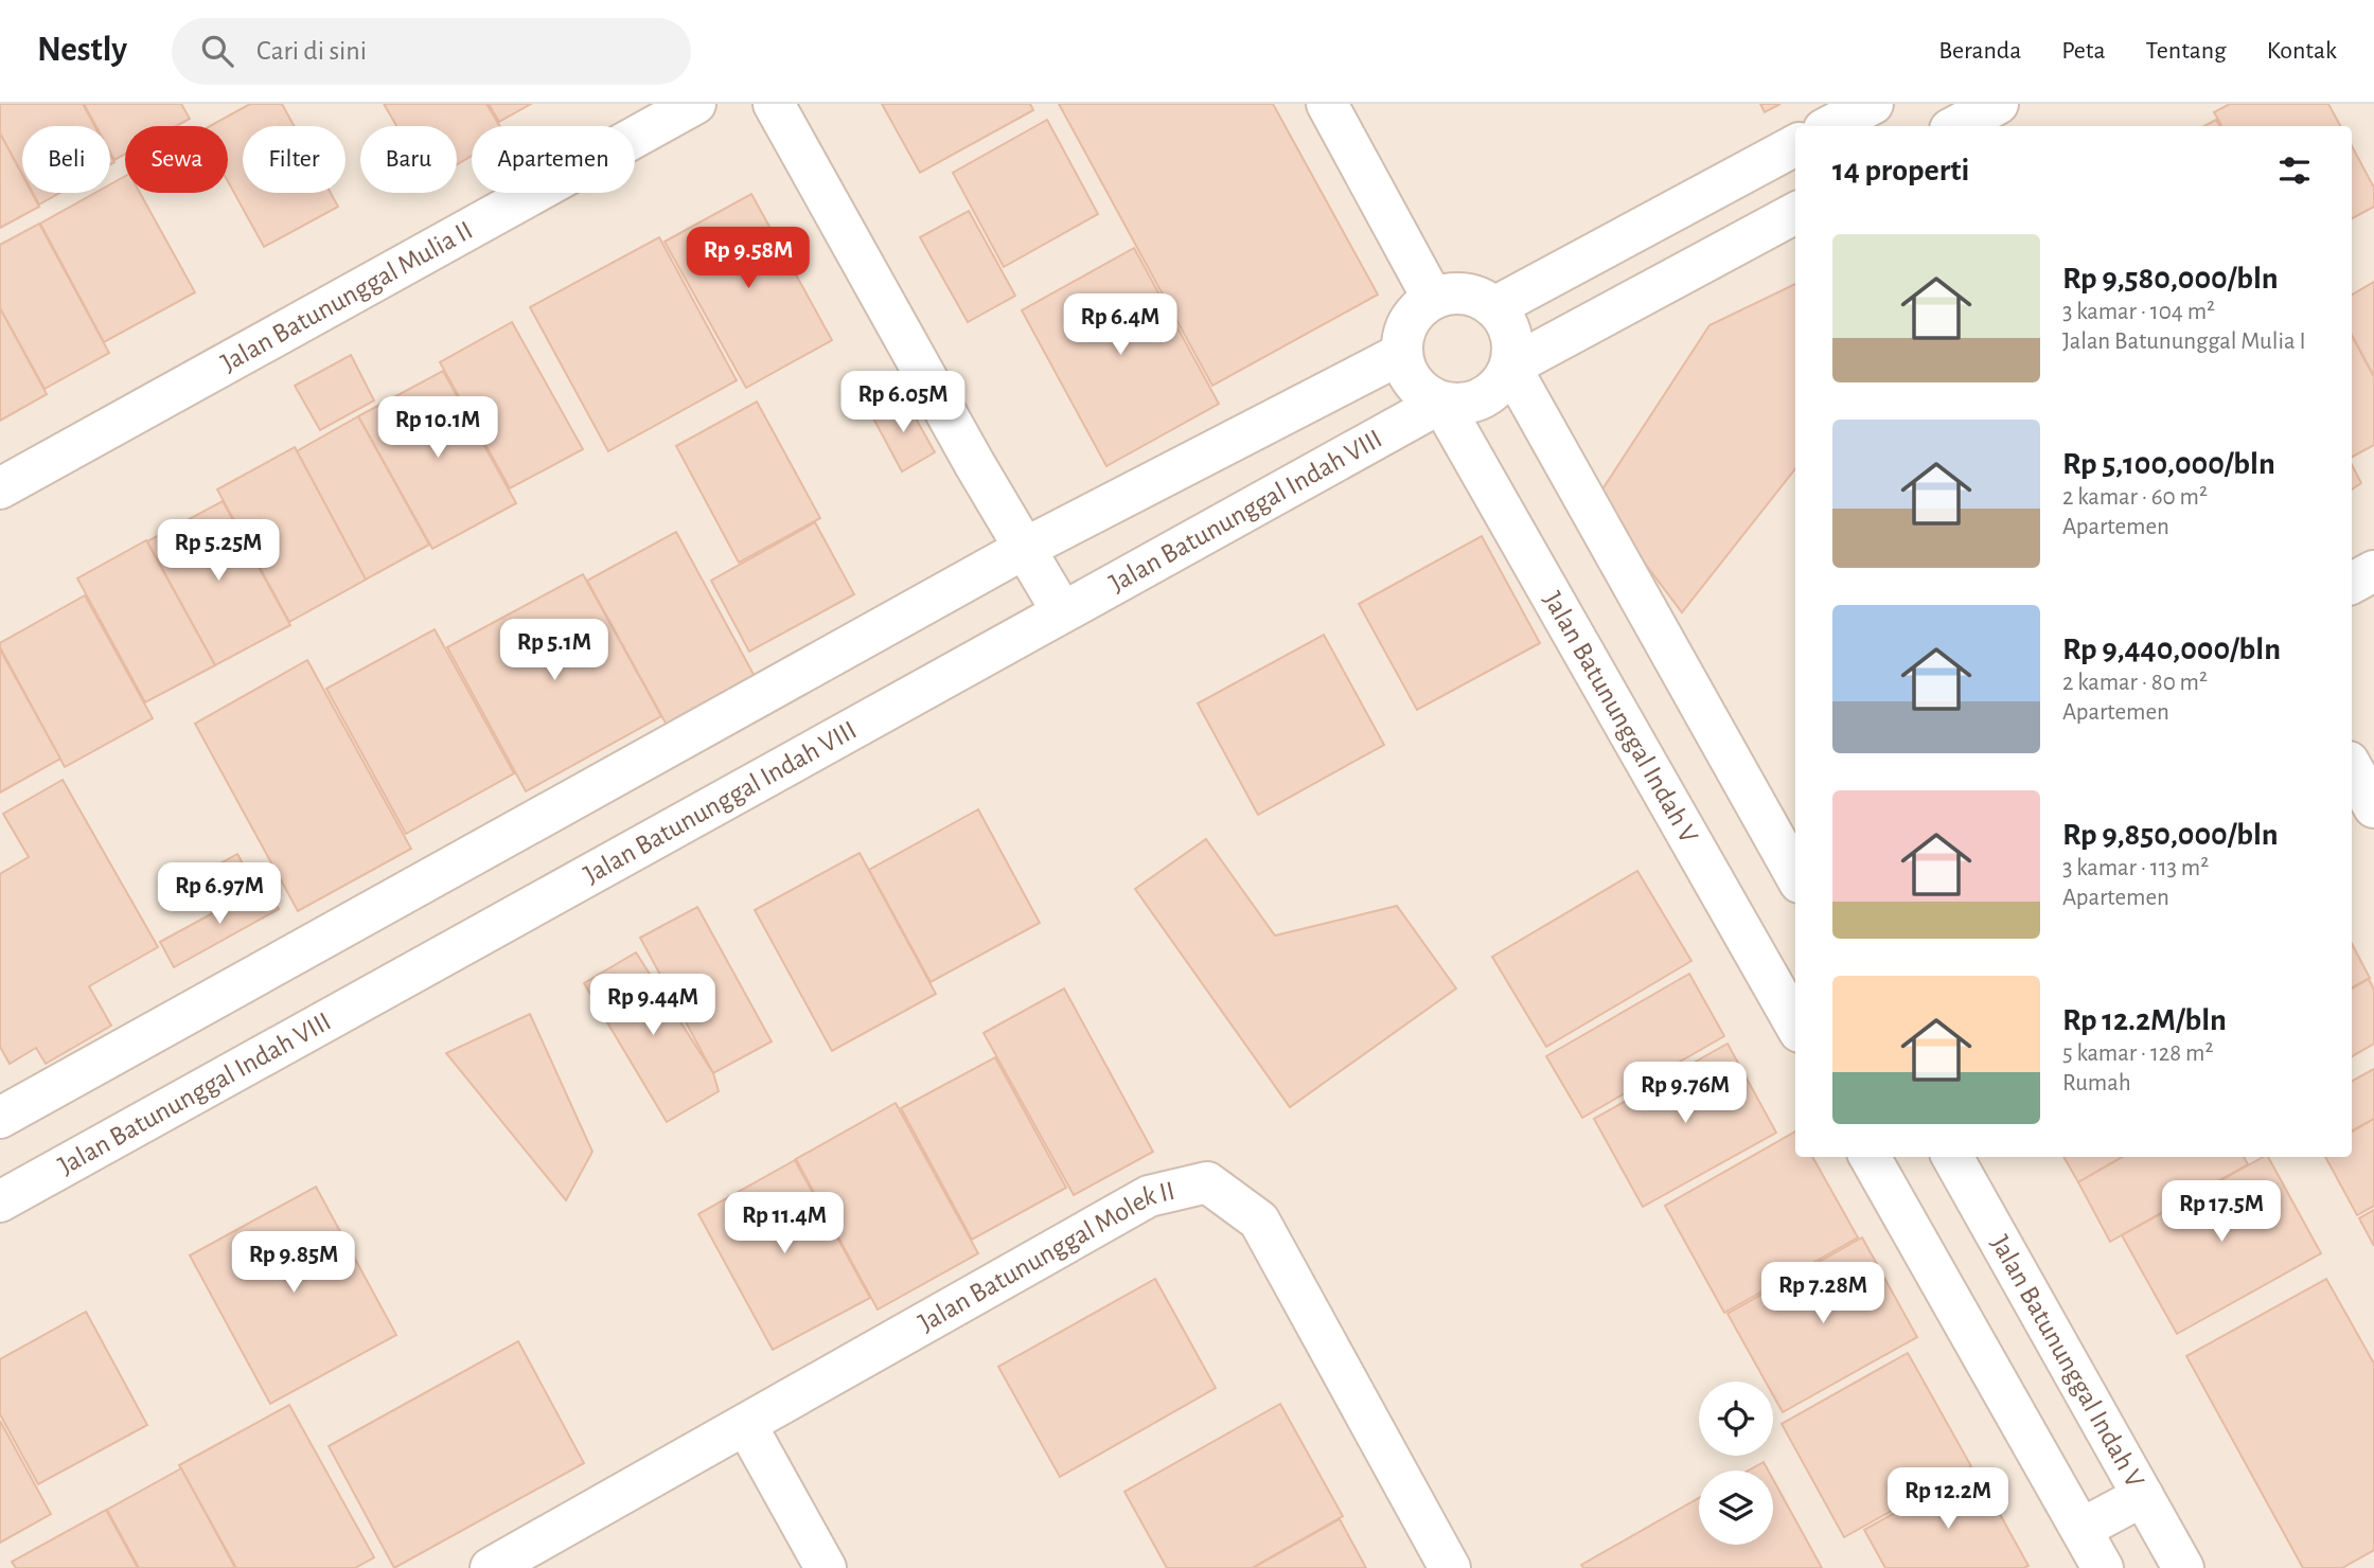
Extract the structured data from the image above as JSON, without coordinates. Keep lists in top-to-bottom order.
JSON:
{
  "streets": {
    "street": [
      "Jalan Batununggal Mulia II",
      "Jalan Batununggal Indah VIII",
      "Jalan Batununggal Indah V",
      "Jalan Batununggal Molek II"
    ]
  },
  "crossings": [
    ["Jalan Batununggal Indah VIII", "Jalan Batununggal Indah V"]
  ],
  "page": {
    "header": "Nestly",
    "search": "Cari di sini",
    "nav": [
      "Beranda",
      "Peta",
      "Tentang",
      "Kontak"
    ],
    "chip": [
      "Beli",
      "Sewa",
      "Filter",
      "Baru",
      "Apartemen"
    ],
    "heading": "14 properti",
    "list": [
      {
        "name": "Rp 9,580,000/bln",
        "note": "3 kamar · 104 m² · Jalan Batununggal Mulia I"
      },
      {
        "name": "Rp 5,100,000/bln",
        "note": "2 kamar · 60 m² · Apartemen"
      },
      {
        "name": "Rp 9,440,000/bln",
        "note": "2 kamar · 80 m² · Apartemen"
      },
      {
        "name": "Rp 9,850,000/bln",
        "note": "3 kamar · 113 m² · Apartemen"
      },
      {
        "name": "Rp 12.2M/bln",
        "note": "5 kamar · 128 m² · Rumah"
      }
    ],
    "price": [
      "Rp 9.58M",
      "Rp 6.4M",
      "Rp 6.05M",
      "Rp 10.1M",
      "Rp 5.25M",
      "Rp 5.1M",
      "Rp 6.97M",
      "Rp 9.44M",
      "Rp 9.76M",
      "Rp 17.5M",
      "Rp 11.4M",
      "Rp 9.85M",
      "Rp 7.28M",
      "Rp 12.2M"
    ]
  }
}
